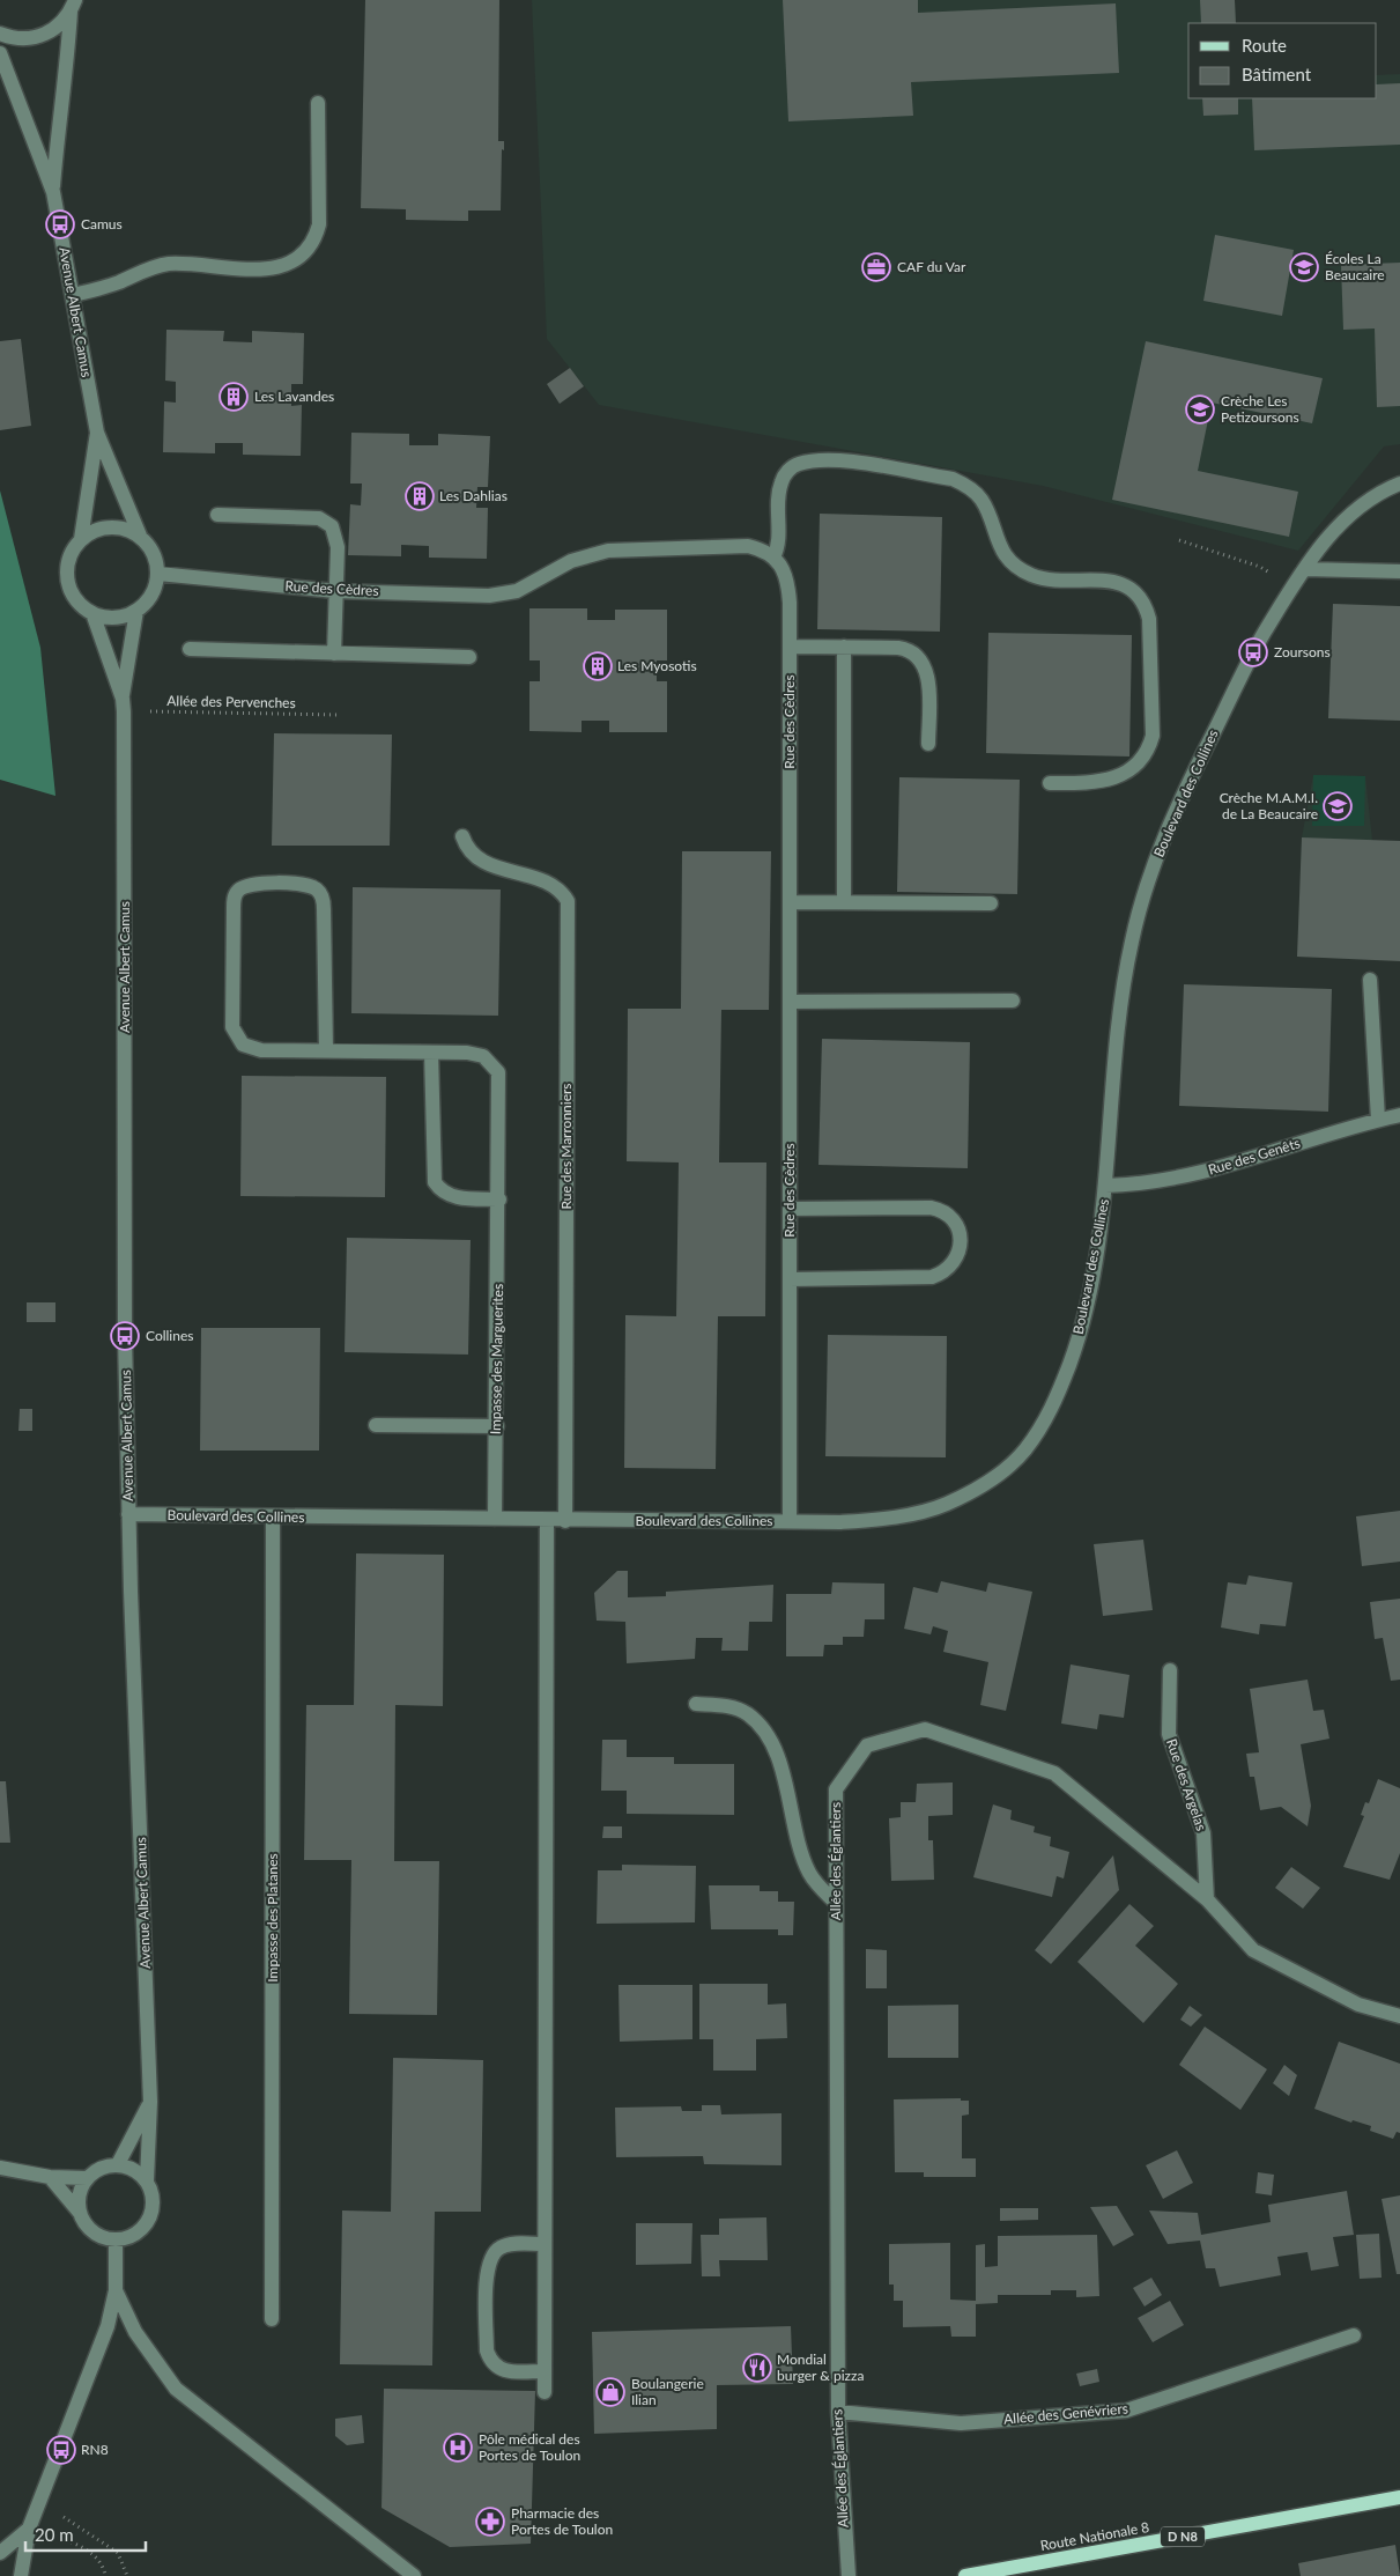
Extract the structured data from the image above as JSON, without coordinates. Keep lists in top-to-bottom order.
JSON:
{
  "streets": {
    "main road": ["Route Nationale 8", "D N8"],
    "street": [
      "Avenue Albert Camus",
      "Rue des Cèdres",
      "Boulevard des Collines",
      "Rue des Marronniers",
      "Rue des Genêts",
      "Impasse des Marguerites",
      "Rue des Argelas",
      "Allée des Églantiers",
      "Impasse des Platanes",
      "Allée des Genévriers"
    ],
    "path": ["Allée des Pervenches"]
  },
  "crossings": [
    ["Avenue Albert Camus", "Rue des Cèdres"],
    ["Avenue Albert Camus", "Allée des Pervenches"],
    ["Avenue Albert Camus", "Boulevard des Collines"],
    ["Rue des Cèdres", "Boulevard des Collines"],
    ["Boulevard des Collines", "Rue des Marronniers"],
    ["Boulevard des Collines", "Rue des Genêts"],
    ["Boulevard des Collines", "Impasse des Marguerites"],
    ["Boulevard des Collines", "Impasse des Platanes"],
    ["Rue des Argelas", "Allée des Églantiers"],
    ["Allée des Églantiers", "Allée des Genévriers"]
  ],
  "places": {
    "bus stop": [
      "Camus",
      "Zoursons",
      "Collines",
      "RN8"
    ],
    "office": ["CAF du Var"],
    "school or university": ["Écoles La Beaucaire", "Crèche Les Petizoursons", "Crèche M.A.M.I. de La Beaucaire"],
    "building": ["Les Lavandes", "Les Dahlias", "Les Myosotis"],
    "restaurant": ["Mondial burger & pizza"],
    "shop": ["Boulangerie Ilian"],
    "hospital": ["Pôle médical des Portes de Toulon"],
    "pharmacy": ["Pharmacie des Portes de Toulon"]
  },
  "legend": ["Route", "Bâtiment"],
  "scale_bar": "20 m"
}
